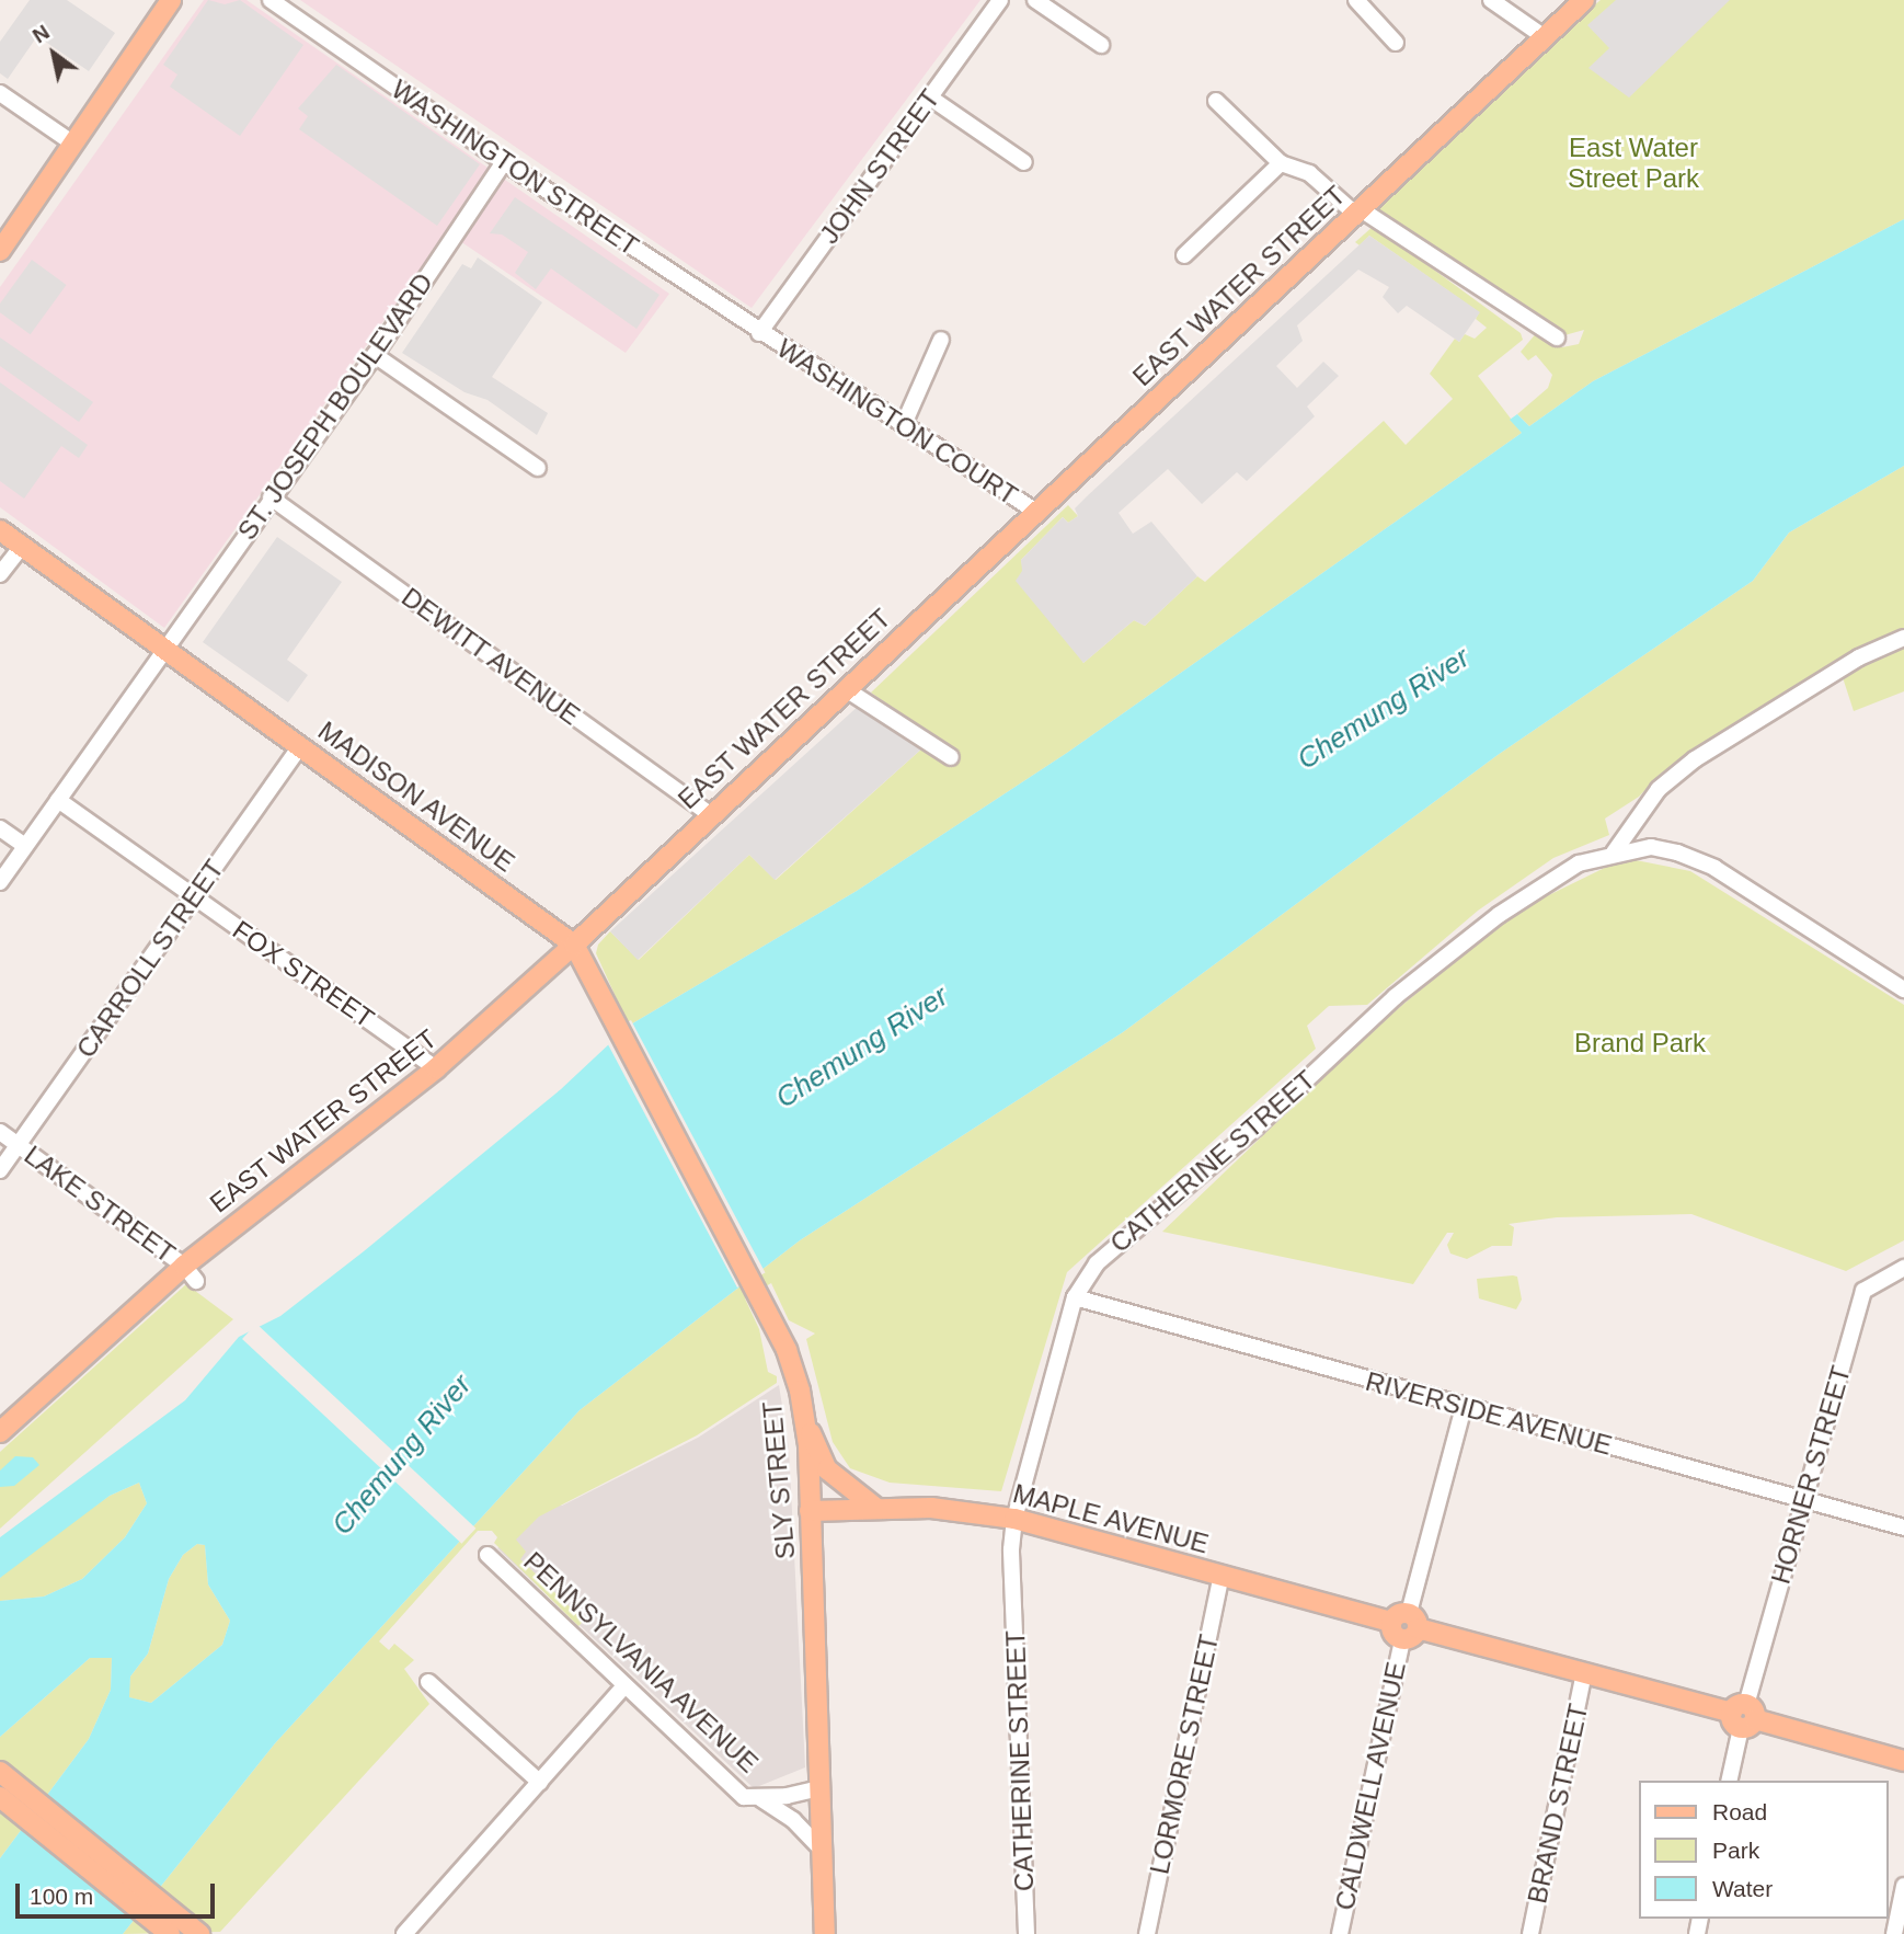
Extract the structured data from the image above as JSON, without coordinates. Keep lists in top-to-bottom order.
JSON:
{
  "streets": {
    "main road": [
      "EAST WATER STREET",
      "MADISON AVENUE",
      "SLY STREET",
      "MAPLE AVENUE"
    ],
    "street": [
      "JOHN STREET",
      "WASHINGTON STREET",
      "ST. JOSEPH BOULEVARD",
      "WASHINGTON COURT",
      "DEWITT AVENUE",
      "CARROLL STREET",
      "FOX STREET",
      "CATHERINE STREET",
      "LAKE STREET",
      "RIVERSIDE AVENUE",
      "HORNER STREET",
      "PENNSYLVANIA AVENUE",
      "LORMORE STREET",
      "CALDWELL AVENUE",
      "BRAND STREET"
    ]
  },
  "crossings": [
    ["JOHN STREET", "WASHINGTON STREET"],
    ["JOHN STREET", "WASHINGTON COURT"],
    ["WASHINGTON STREET", "ST. JOSEPH BOULEVARD"],
    ["WASHINGTON STREET", "WASHINGTON COURT"],
    ["EAST WATER STREET", "WASHINGTON COURT"],
    ["EAST WATER STREET", "DEWITT AVENUE"],
    ["EAST WATER STREET", "MADISON AVENUE"],
    ["EAST WATER STREET", "FOX STREET"],
    ["EAST WATER STREET", "LAKE STREET"],
    ["ST. JOSEPH BOULEVARD", "DEWITT AVENUE"],
    ["ST. JOSEPH BOULEVARD", "MADISON AVENUE"],
    ["ST. JOSEPH BOULEVARD", "FOX STREET"],
    ["MADISON AVENUE", "CARROLL STREET"],
    ["MADISON AVENUE", "SLY STREET"],
    ["CARROLL STREET", "FOX STREET"],
    ["CARROLL STREET", "LAKE STREET"],
    ["CATHERINE STREET", "RIVERSIDE AVENUE"],
    ["CATHERINE STREET", "MAPLE AVENUE"],
    ["RIVERSIDE AVENUE", "HORNER STREET"],
    ["RIVERSIDE AVENUE", "CALDWELL AVENUE"],
    ["HORNER STREET", "MAPLE AVENUE"],
    ["SLY STREET", "MAPLE AVENUE"],
    ["SLY STREET", "PENNSYLVANIA AVENUE"],
    ["MAPLE AVENUE", "LORMORE STREET"],
    ["MAPLE AVENUE", "CALDWELL AVENUE"],
    ["MAPLE AVENUE", "BRAND STREET"]
  ],
  "water": ["Chemung River"],
  "parks": ["East Water Street Park", "Brand Park"],
  "legend": ["Road", "Park", "Water"],
  "scale_bar": "100 m",
  "north": "top left"
}
